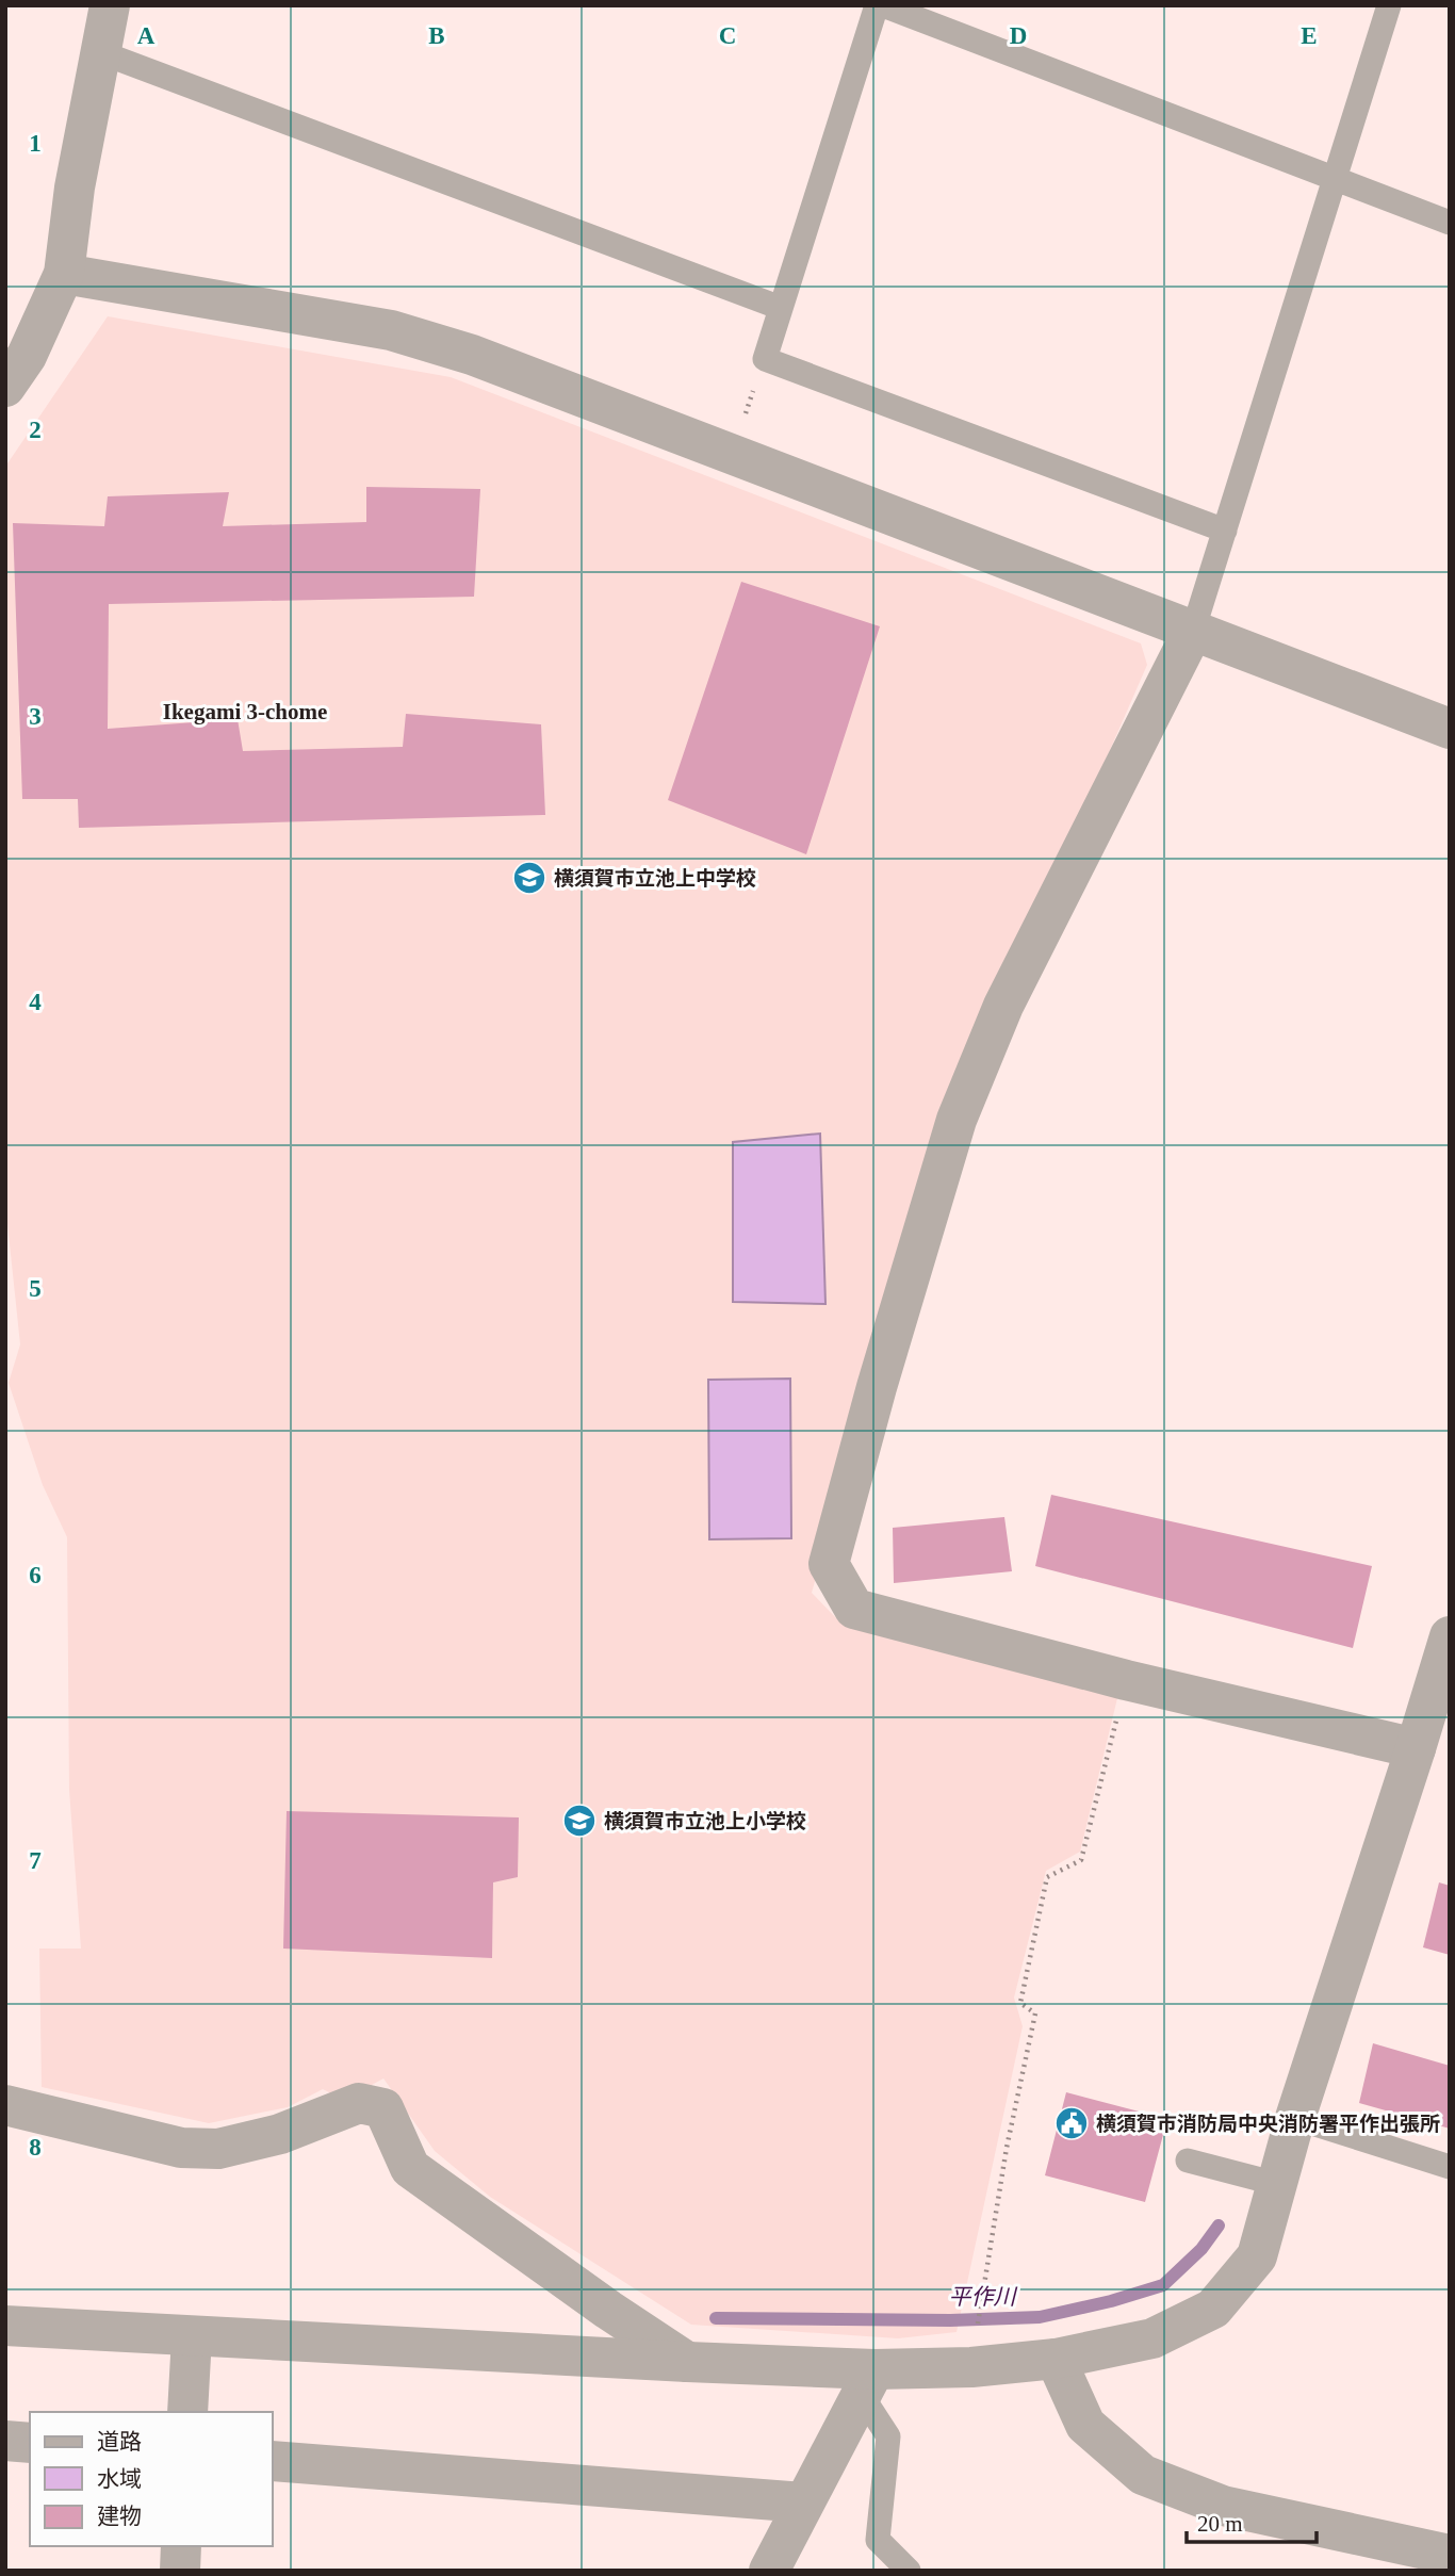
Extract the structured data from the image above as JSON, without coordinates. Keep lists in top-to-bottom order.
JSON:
{
  "districts": ["Ikegami 3-chome"],
  "water": ["平作川"],
  "places": {
    "school or university": ["横須賀市立池上中学校", "横須賀市立池上小学校"],
    "public building": ["横須賀市消防局中央消防署平作出張所"]
  },
  "legend": ["道路", "水域", "建物"],
  "scale_bar": "20 m",
  "grid": {
    "columns": [
      "A",
      "B",
      "C",
      "D",
      "E"
    ],
    "rows": [
      "1",
      "2",
      "3",
      "4",
      "5",
      "6",
      "7",
      "8"
    ]
  }
}
